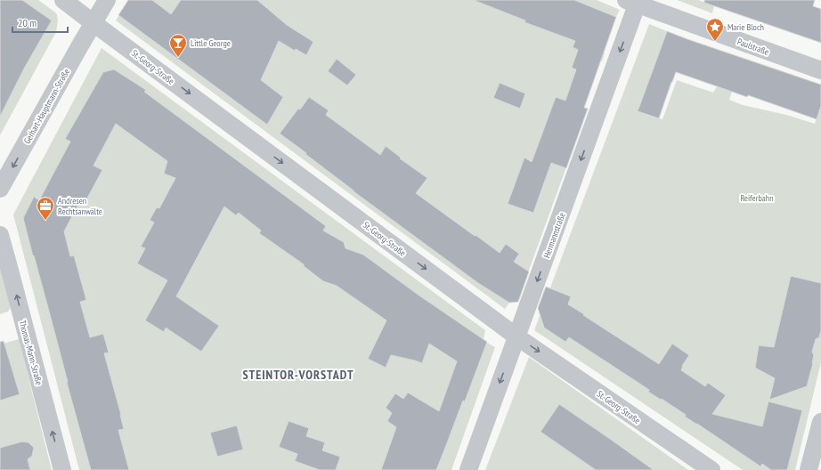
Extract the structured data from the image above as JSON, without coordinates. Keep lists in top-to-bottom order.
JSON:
{
  "streets": {
    "street": [
      "Paulstraße",
      "St.-Georg-Straße",
      "Gerhart-Hauptmann-Straße",
      "Hermannstraße",
      "Thomas-Mann-Straße"
    ]
  },
  "crossings": [
    ["Paulstraße", "Hermannstraße"],
    ["St.-Georg-Straße", "Gerhart-Hauptmann-Straße"],
    ["St.-Georg-Straße", "Hermannstraße"]
  ],
  "one_way": [
    "St.-Georg-Straße",
    "Gerhart-Hauptmann-Straße",
    "Hermannstraße",
    "Thomas-Mann-Straße"
  ],
  "districts": ["STEINTOR-VORSTADT"],
  "parks": ["Reiferbahn"],
  "places": {
    "place": ["Marie Bloch"],
    "bar": ["Little George"],
    "office": ["Andresen Rechtsanwälte"]
  },
  "scale_bar": "20 m"
}
